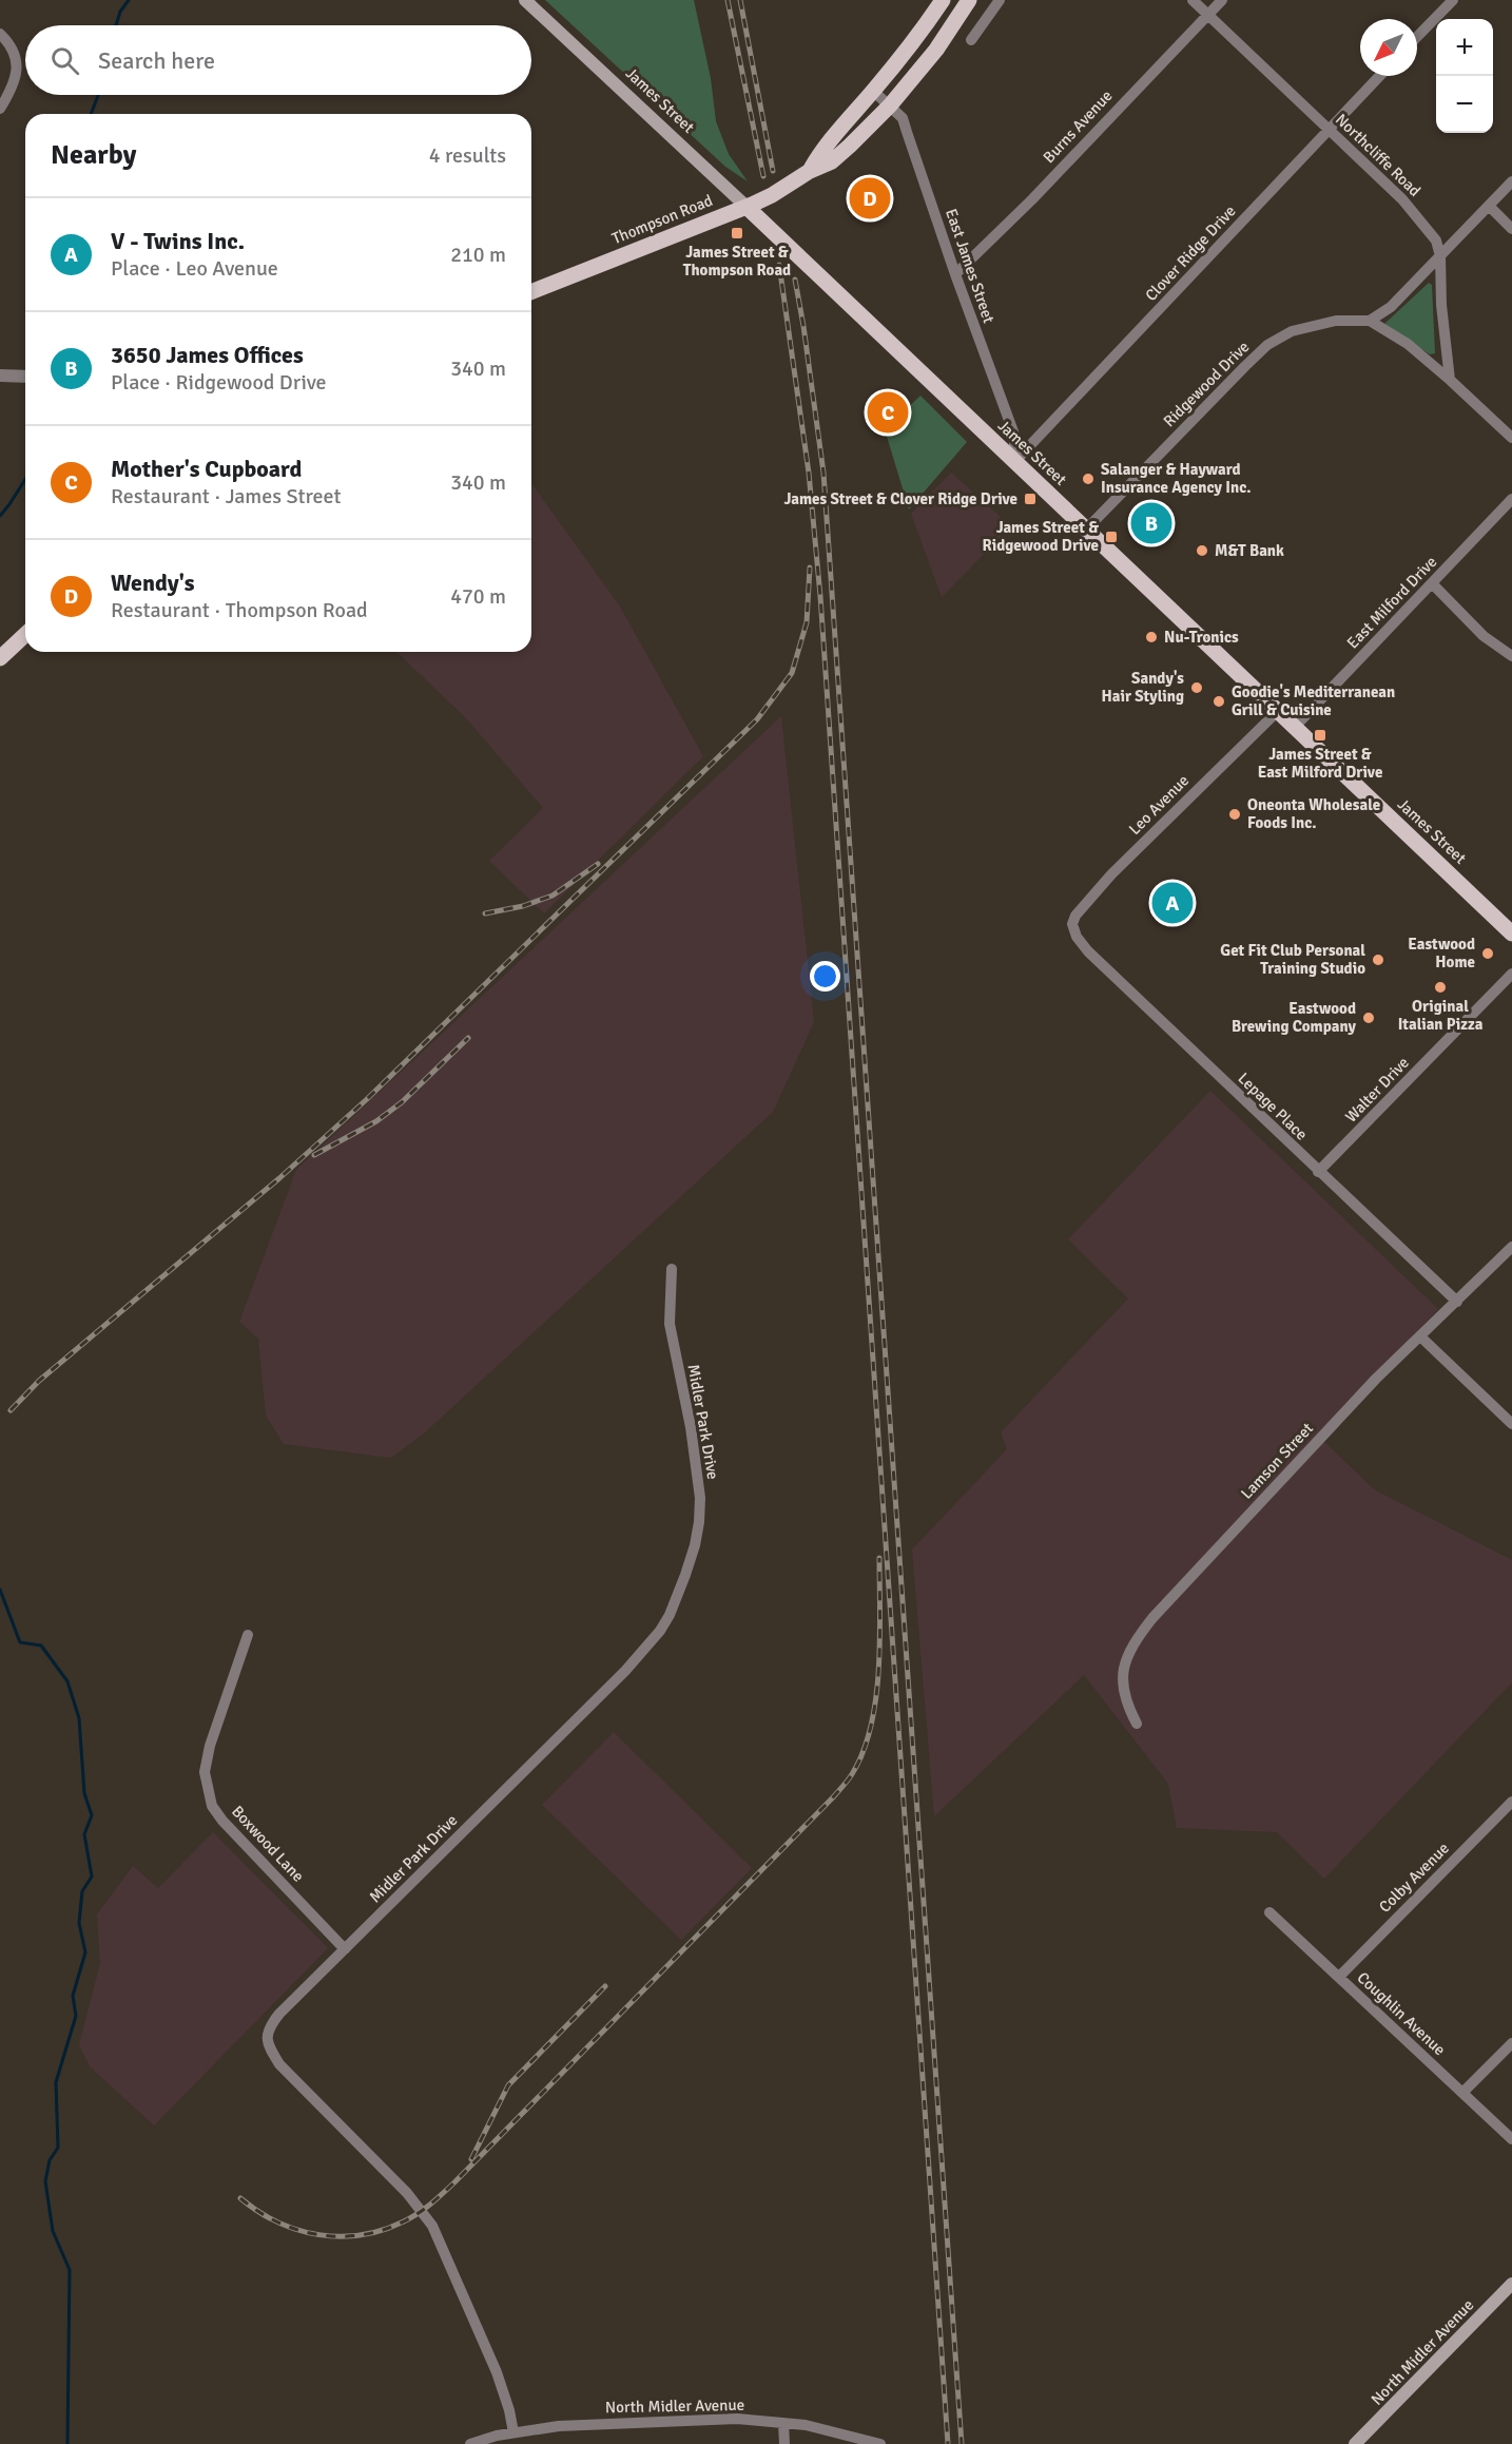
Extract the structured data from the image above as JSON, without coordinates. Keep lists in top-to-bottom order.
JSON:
{
  "streets": {
    "main road": ["James Street", "Thompson Road", "North Midler Avenue"],
    "street": [
      "Burns Avenue",
      "Northcliffe Road",
      "Clover Ridge Drive",
      "East James Street",
      "Ridgewood Drive",
      "East Milford Drive",
      "Leo Avenue",
      "Walter Drive",
      "Lepage Place",
      "Midler Park Drive",
      "Lamson Street",
      "Boxwood Lane",
      "Colby Avenue",
      "Coughlin Avenue"
    ]
  },
  "crossings": [
    ["James Street", "Thompson Road"],
    ["James Street", "Clover Ridge Drive"],
    ["James Street", "East James Street"],
    ["James Street", "Ridgewood Drive"],
    ["James Street", "East Milford Drive"],
    ["James Street", "Leo Avenue"],
    ["Burns Avenue", "Northcliffe Road"],
    ["Burns Avenue", "East James Street"],
    ["Northcliffe Road", "Clover Ridge Drive"],
    ["Thompson Road", "East James Street"],
    ["Clover Ridge Drive", "East James Street"],
    ["Leo Avenue", "Lepage Place"],
    ["Walter Drive", "Lepage Place"],
    ["Lepage Place", "Lamson Street"],
    ["Midler Park Drive", "Boxwood Lane"],
    ["Midler Park Drive", "North Midler Avenue"],
    ["Colby Avenue", "Coughlin Avenue"]
  ],
  "places": {
    "transit": [
      "James Street & Thompson Road",
      "James Street & Clover Ridge Drive",
      "James Street & Ridgewood Drive",
      "James Street & East Milford Drive"
    ],
    "other": [
      "Salanger & Hayward Insurance Agency Inc.",
      "M&T Bank",
      "Nu-Tronics",
      "Sandy's Hair Styling",
      "Goodie's Mediterranean Grill & Cuisine",
      "Oneonta Wholesale Foods Inc.",
      "Eastwood Home",
      "Get Fit Club Personal Training Studio",
      "Original Italian Pizza",
      "Eastwood Brewing Company"
    ]
  },
  "north": "bottom left",
  "page": {
    "map_buttons": ["+", "−"],
    "search": "Search here",
    "heading": ["Nearby", "4 results"],
    "pins": [
      "D",
      "C",
      "B",
      "A"
    ],
    "list": [
      {
        "mark": "A",
        "name": "V - Twins Inc.",
        "note": "Place · Leo Avenue",
        "value": "210 m"
      },
      {
        "mark": "B",
        "name": "3650 James Offices",
        "note": "Place · Ridgewood Drive",
        "value": "340 m"
      },
      {
        "mark": "C",
        "name": "Mother's Cupboard",
        "note": "Restaurant · James Street",
        "value": "340 m"
      },
      {
        "mark": "D",
        "name": "Wendy's",
        "note": "Restaurant · Thompson Road",
        "value": "470 m"
      }
    ]
  }
}
